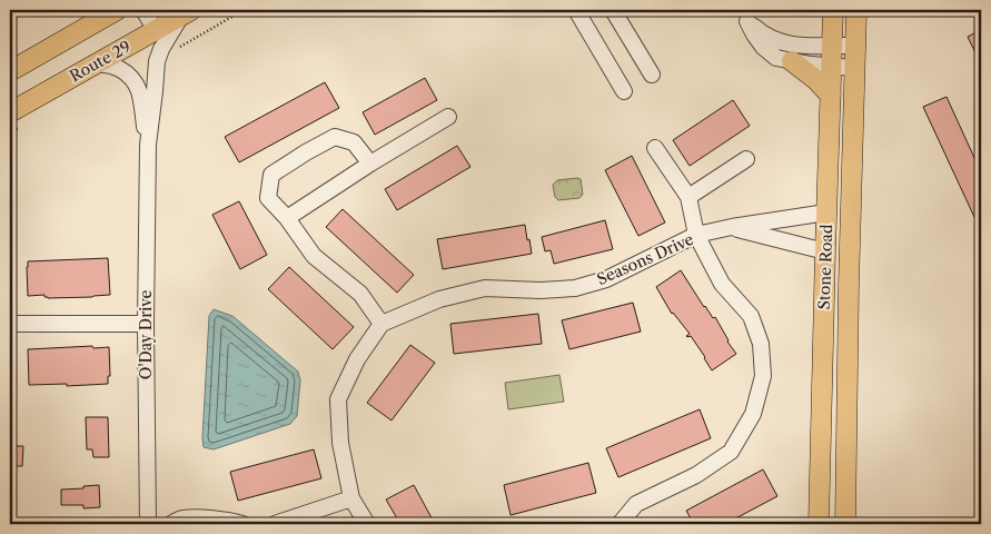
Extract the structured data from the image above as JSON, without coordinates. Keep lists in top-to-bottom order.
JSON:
{
  "streets": {
    "main road": ["Route 29", "Stone Road"],
    "street": ["Seasons Drive", "O'Day Drive"]
  },
  "crossings": [
    ["Route 29", "O'Day Drive"],
    ["Seasons Drive", "Stone Road"]
  ]
}
